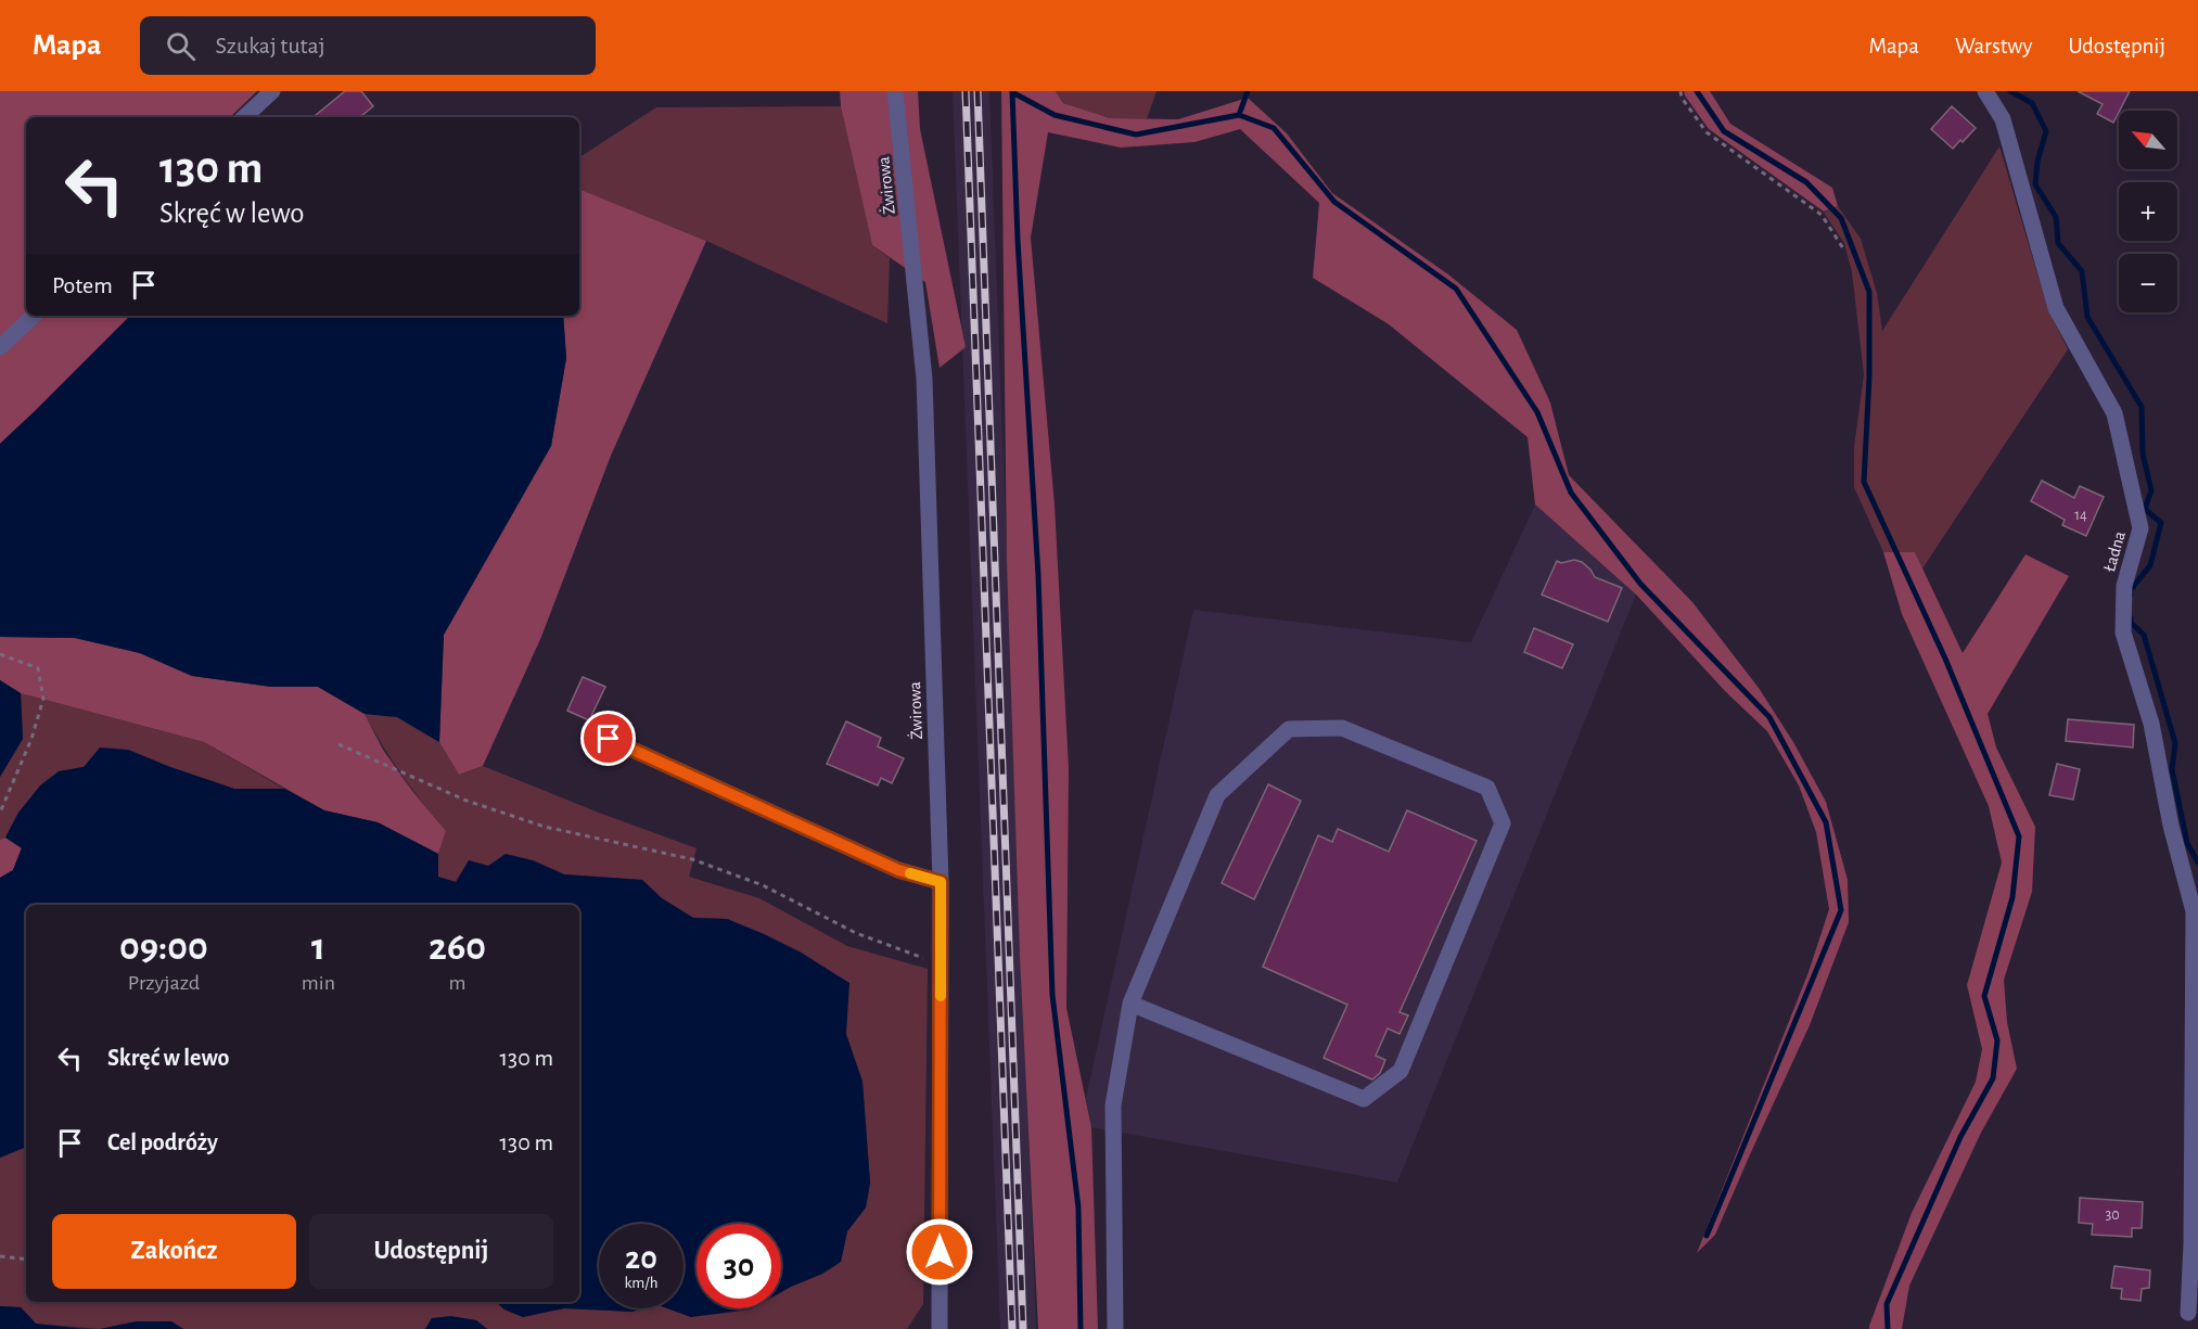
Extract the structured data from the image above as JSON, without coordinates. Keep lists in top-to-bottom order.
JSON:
{
  "streets": {
    "street": ["Żwirowa", "Ładna"]
  },
  "house_numbers": ["14", "30"],
  "north": "top left",
  "page": {
    "header": "Mapa",
    "search": "Szukaj tutaj",
    "nav": ["Mapa", "Warstwy", "Udostępnij"],
    "map_buttons": ["+", "−"],
    "turn": ["130 m", "Skręć w lewo"],
    "then": "Potem",
    "eta": [
      "09:00",
      "Przyjazd",
      "1",
      "min",
      "260",
      "m"
    ],
    "list": [
      {
        "name": "Skręć w lewo",
        "value": "130 m"
      },
      {
        "name": "Cel podróży",
        "value": "130 m"
      }
    ],
    "buttons": ["Zakończ", "Udostępnij"],
    "speed": "20 km/h",
    "limit": "30"
  }
}
